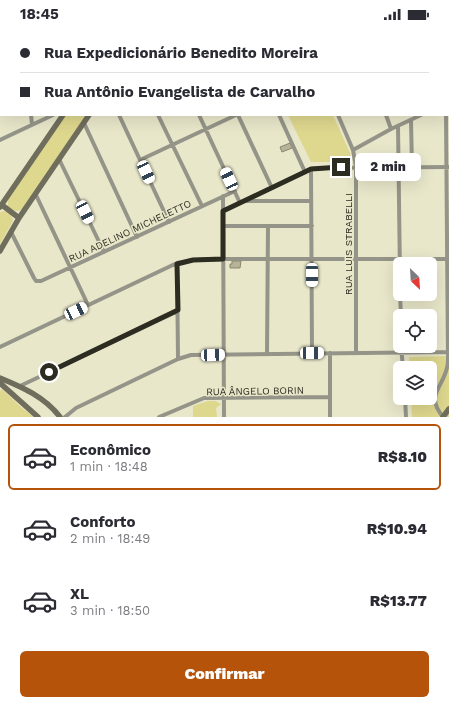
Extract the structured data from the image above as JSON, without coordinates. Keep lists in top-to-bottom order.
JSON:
{
  "streets": {
    "street": ["RUA ADELINO MICHELETTO", "RUA LUIS STRABELLI", "RUA ÂNGELO BORIN"]
  },
  "north": "bottom right",
  "page": {
    "status": "18:45",
    "banner": ["Rua Expedicionário Benedito Moreira", "Rua Antônio Evangelista de Carvalho"],
    "bubble": "2 min",
    "list": [
      {
        "name": "Econômico",
        "note": "1 min · 18:48",
        "value": "R$8.10"
      },
      {
        "name": "Conforto",
        "note": "2 min · 18:49",
        "value": "R$10.94"
      },
      {
        "name": "XL",
        "note": "3 min · 18:50",
        "value": "R$13.77"
      }
    ],
    "buttons": "Confirmar"
  }
}
